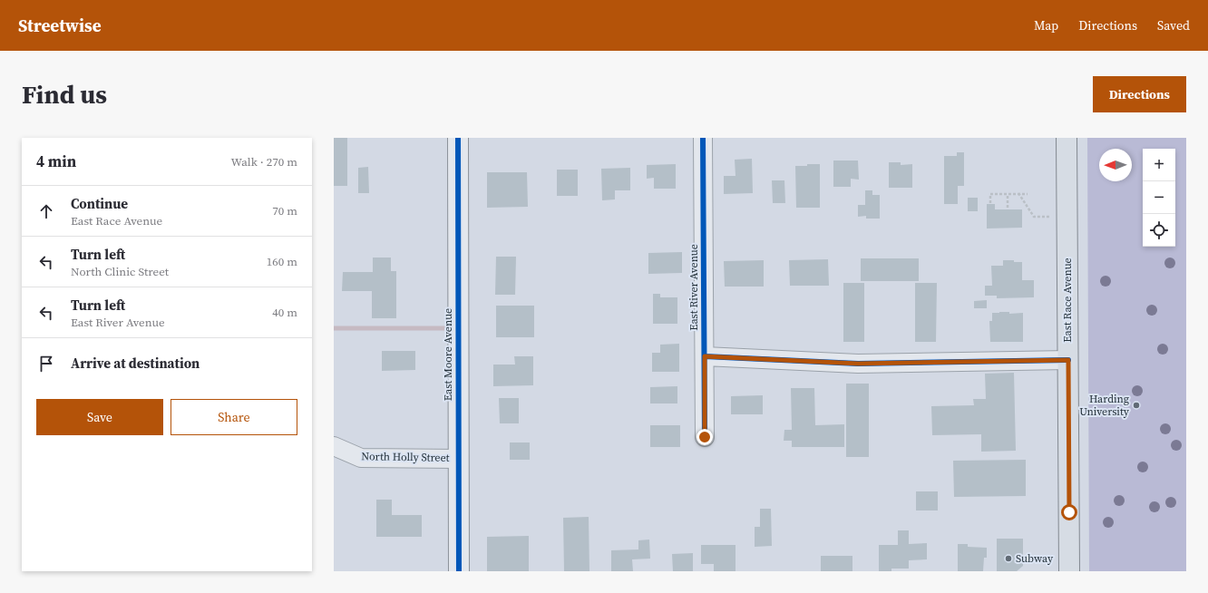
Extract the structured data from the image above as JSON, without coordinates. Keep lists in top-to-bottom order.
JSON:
{
  "streets": {
    "main road": ["East Race Avenue"],
    "street": ["East River Avenue", "East Moore Avenue", "North Holly Street"]
  },
  "crossings": [
    ["East Moore Avenue", "North Holly Street"]
  ],
  "places": ["Harding University", "Subway"],
  "north": "left",
  "page": {
    "header": "Streetwise",
    "nav": ["Map", "Directions", "Saved"],
    "buttons": [
      "Directions",
      ["Save", "Share"]
    ],
    "title": "Find us",
    "heading": ["4 min", "Walk · 270 m"],
    "map_buttons": ["+", "−"],
    "list": [
      ["Continue", "East Race Avenue", "70 m"],
      ["Turn left", "North Clinic Street", "160 m"],
      ["Turn left", "East River Avenue", "40 m"],
      "Arrive at destination"
    ]
  }
}
